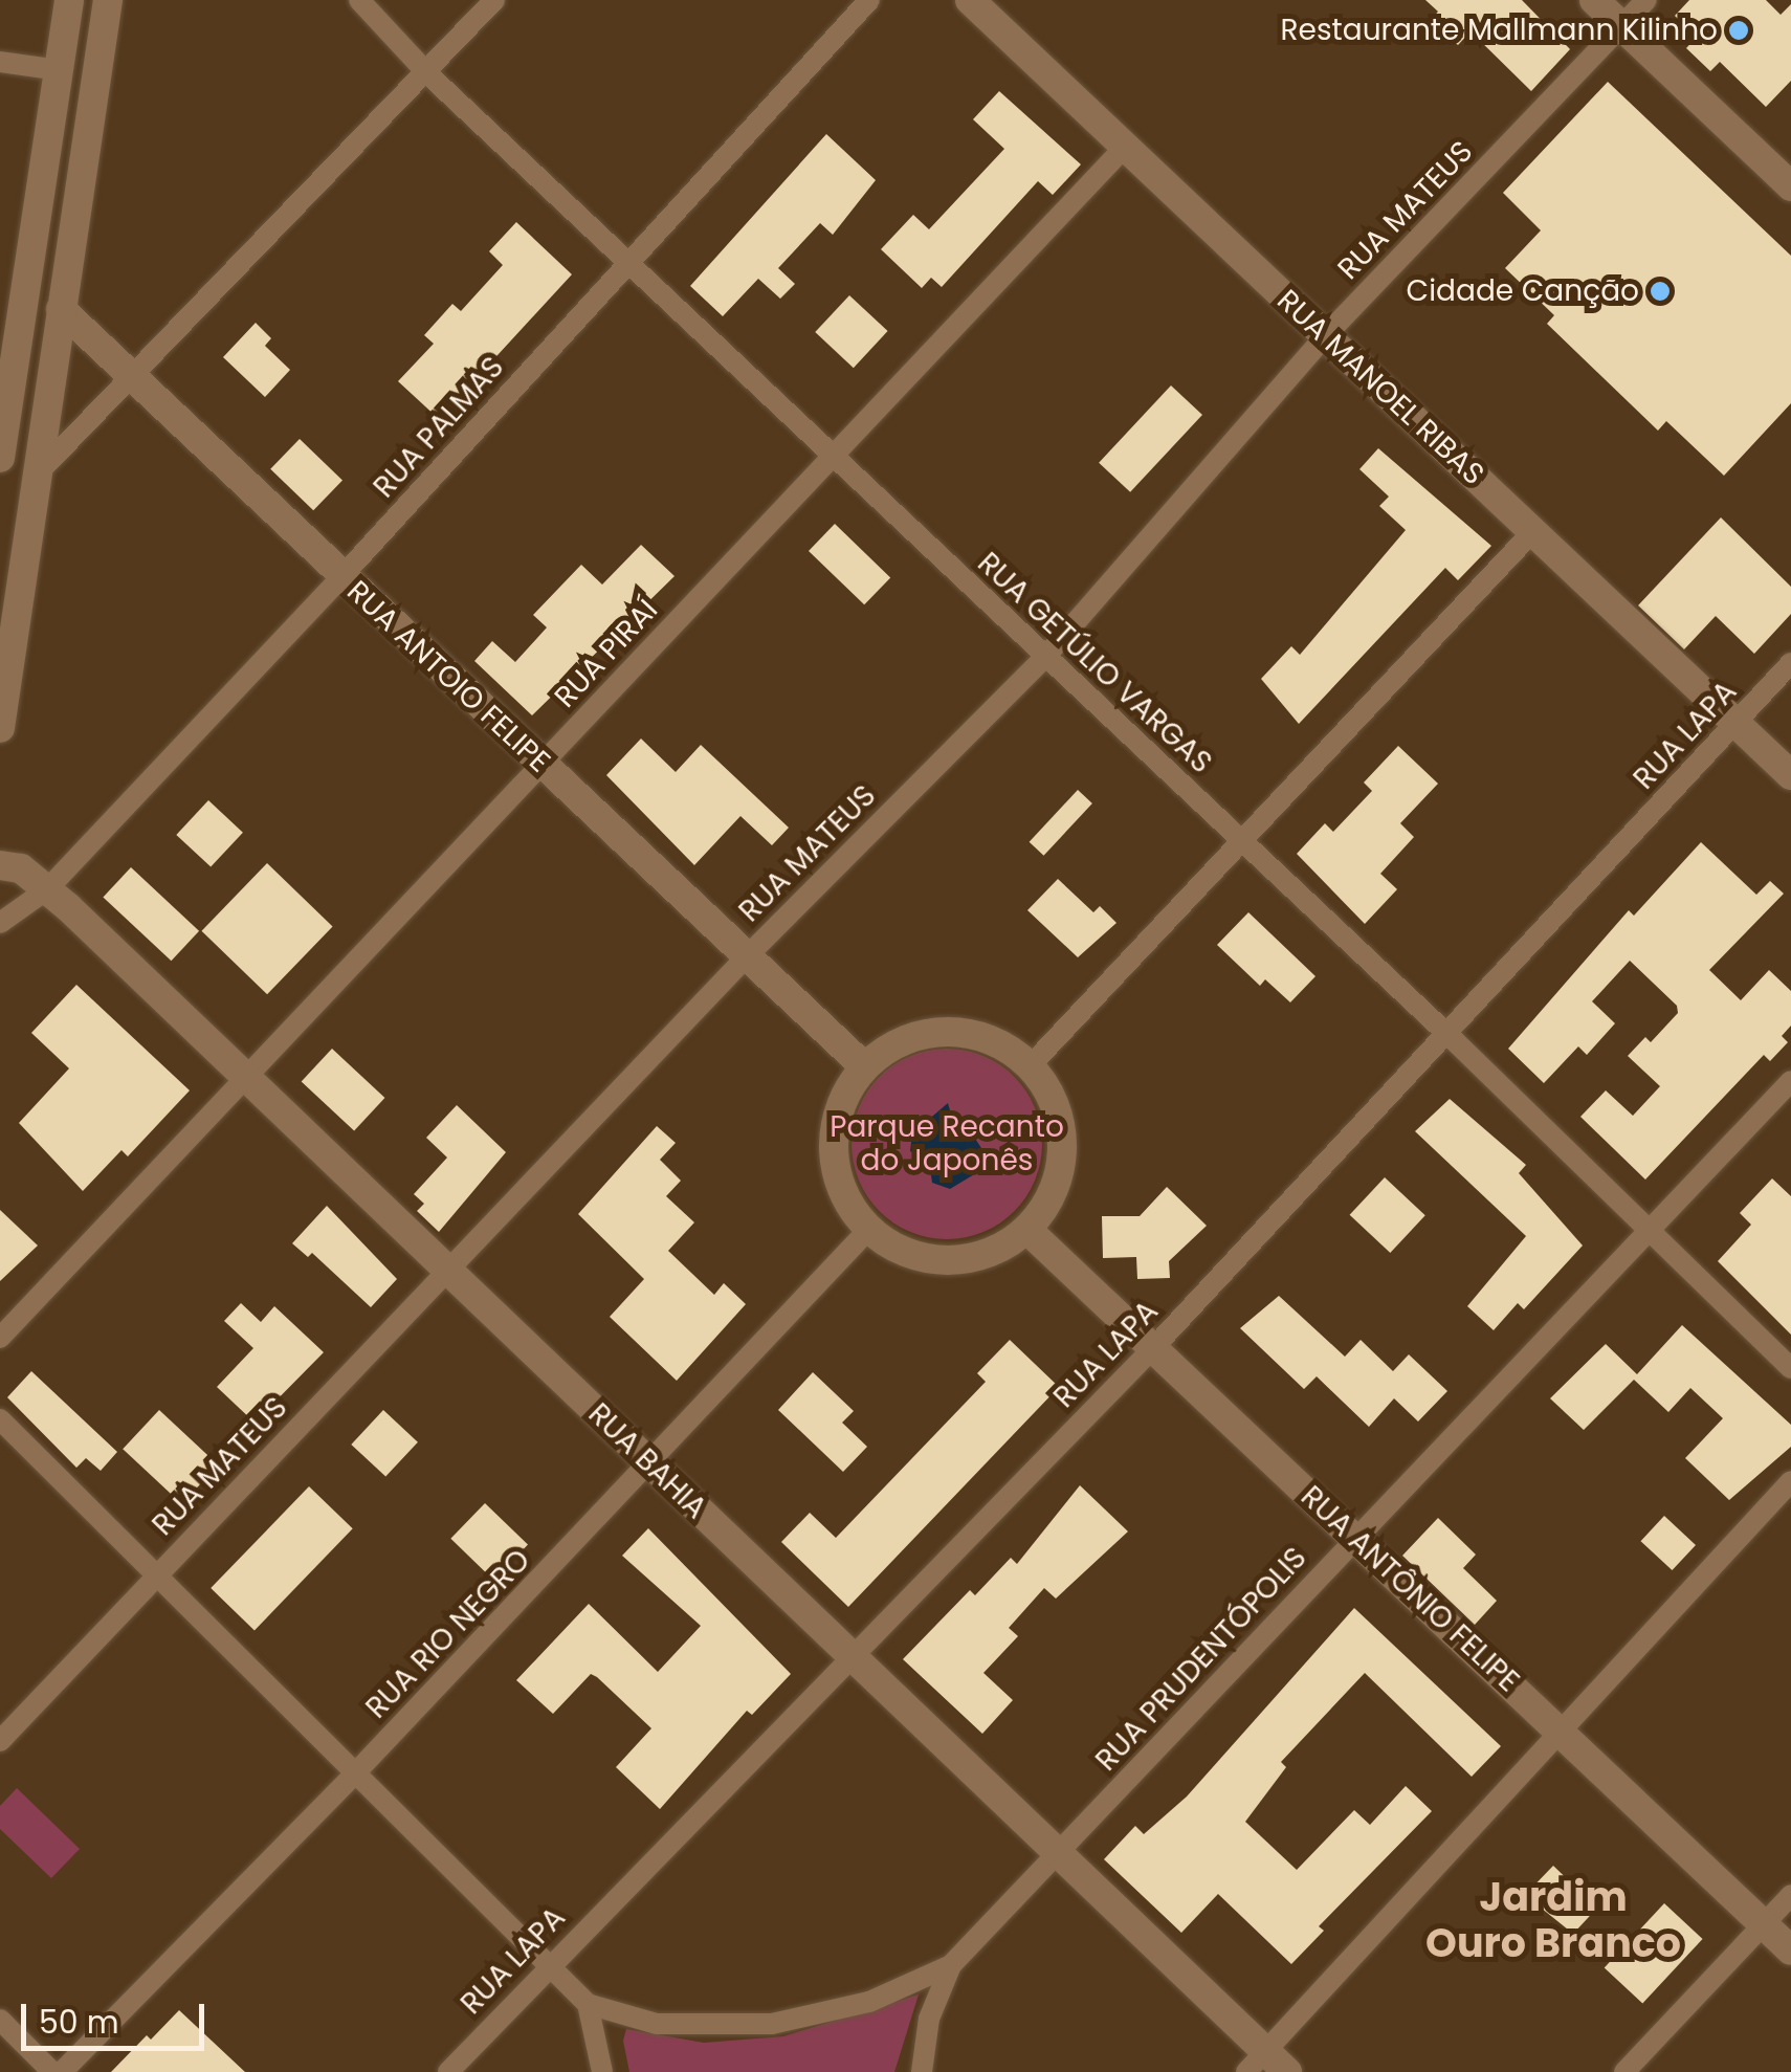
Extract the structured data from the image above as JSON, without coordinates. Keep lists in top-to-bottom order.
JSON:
{
  "streets": {
    "street": [
      "RUA MATEUS",
      "RUA MANOEL RIBAS",
      "RUA PALMAS",
      "RUA PIRAÍ",
      "RUA GETÚLIO VARGAS",
      "RUA ANTOIO FELIPE",
      "RUA LAPA",
      "RUA BAHIA",
      "RUA ANTÔNIO FELIPE",
      "RUA RIO NEGRO",
      "RUA PRUDENTÓPOLIS"
    ]
  },
  "crossings": [
    ["RUA MATEUS", "RUA MANOEL RIBAS"],
    ["RUA MATEUS", "RUA GETÚLIO VARGAS"],
    ["RUA MATEUS", "RUA ANTOIO FELIPE"],
    ["RUA MATEUS", "RUA BAHIA"],
    ["RUA MATEUS", "RUA PRUDENTÓPOLIS"],
    ["RUA MANOEL RIBAS", "RUA PIRAÍ"],
    ["RUA MANOEL RIBAS", "RUA LAPA"],
    ["RUA PALMAS", "RUA GETÚLIO VARGAS"],
    ["RUA PALMAS", "RUA ANTOIO FELIPE"],
    ["RUA PALMAS", "RUA BAHIA"],
    ["RUA PIRAÍ", "RUA GETÚLIO VARGAS"],
    ["RUA PIRAÍ", "RUA ANTOIO FELIPE"],
    ["RUA PIRAÍ", "RUA BAHIA"],
    ["RUA GETÚLIO VARGAS", "RUA LAPA"],
    ["RUA GETÚLIO VARGAS", "RUA PRUDENTÓPOLIS"],
    ["RUA ANTOIO FELIPE", "RUA ANTÔNIO FELIPE"],
    ["RUA ANTOIO FELIPE", "RUA RIO NEGRO"],
    ["RUA LAPA", "RUA BAHIA"],
    ["RUA LAPA", "RUA ANTÔNIO FELIPE"],
    ["RUA LAPA", "RUA PRUDENTÓPOLIS"],
    ["RUA BAHIA", "RUA RIO NEGRO"],
    ["RUA BAHIA", "RUA PRUDENTÓPOLIS"],
    ["RUA ANTÔNIO FELIPE", "RUA RIO NEGRO"],
    ["RUA ANTÔNIO FELIPE", "RUA PRUDENTÓPOLIS"],
    ["RUA RIO NEGRO", "RUA PRUDENTÓPOLIS"]
  ],
  "districts": ["Jardim Ouro Branco"],
  "parks": ["Parque Recanto do Japonês"],
  "places": ["Restaurante Mallmann Kilinho", "Cidade Canção"],
  "scale_bar": "50 m"
}
